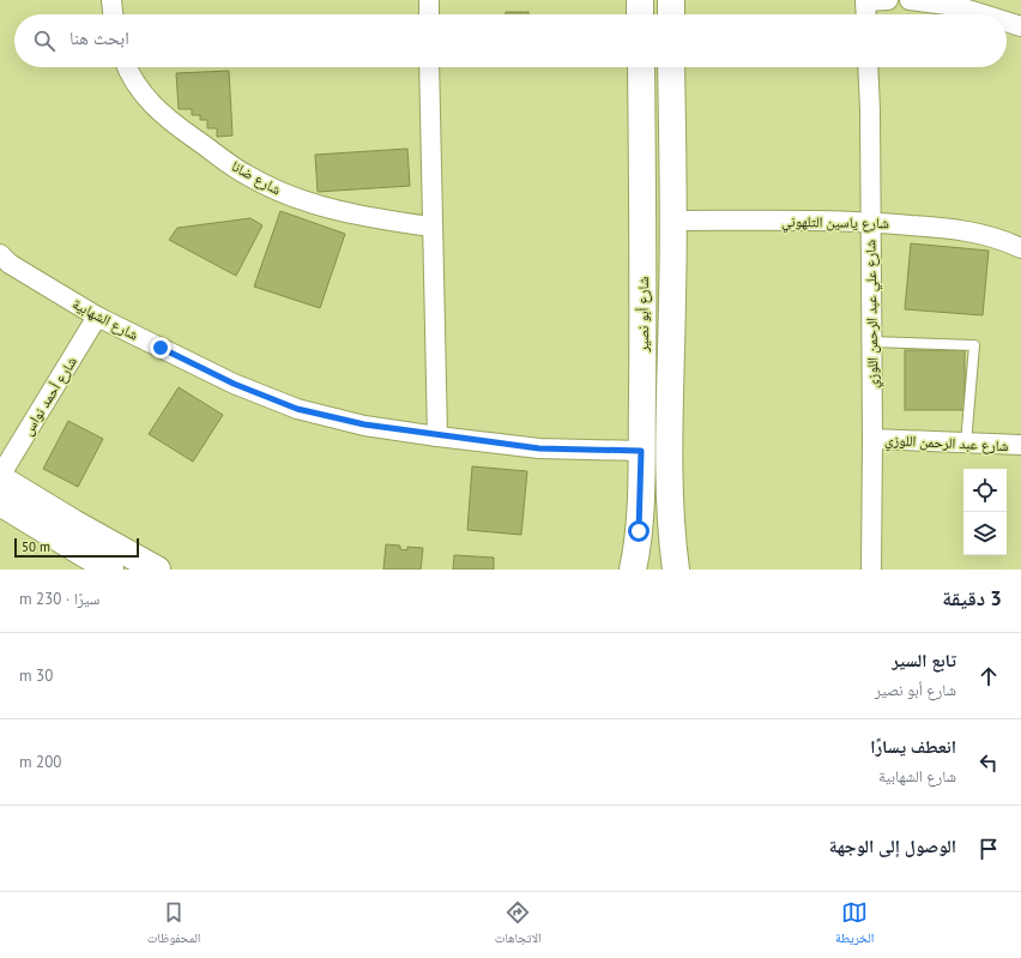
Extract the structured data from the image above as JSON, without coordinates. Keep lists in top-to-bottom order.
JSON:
{
  "streets": {
    "main road": ["شارع أبو نصير"],
    "street": [
      "شارع ضانا",
      "شارع ياسين التلهوني",
      "شارع علي عبد الرحمن اللوزي",
      "شارع الشهابية",
      "شارع أحمد نواس",
      "شارع عبد الرحمن اللوزي"
    ]
  },
  "crossings": [
    ["شارع ياسين التلهوني", "شارع أبو نصير"],
    ["شارع ياسين التلهوني", "شارع علي عبد الرحمن اللوزي"],
    ["شارع أبو نصير", "شارع الشهابية"],
    ["شارع علي عبد الرحمن اللوزي", "شارع عبد الرحمن اللوزي"],
    ["شارع الشهابية", "شارع أحمد نواس"]
  ],
  "scale_bar": "50 m",
  "page": {
    "search": "ابحث هنا",
    "scale": "50 m",
    "heading": ["3 دقيقة", "سيرًا · 230 m"],
    "list": [
      ["تابع السير", "شارع أبو نصير", "30 m"],
      ["انعطف يسارًا", "شارع الشهابية", "200 m"],
      "الوصول إلى الوجهة"
    ],
    "nav": ["الخريطة", "الاتجاهات", "المحفوظات"]
  }
}
